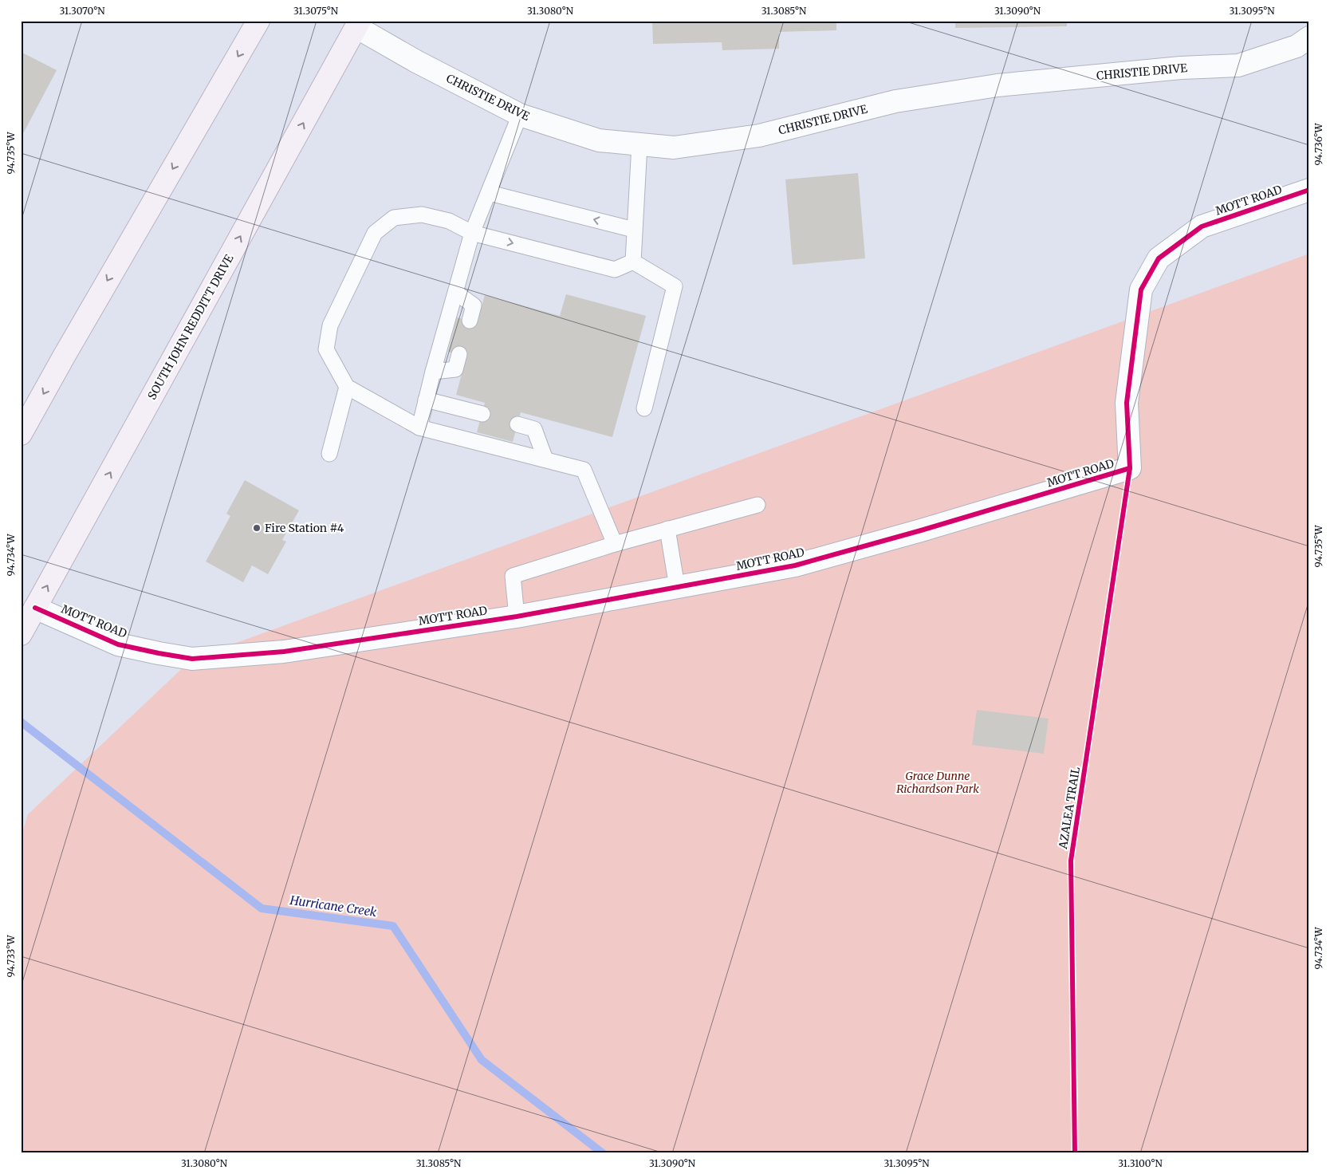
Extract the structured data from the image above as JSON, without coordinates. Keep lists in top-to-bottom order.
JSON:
{
  "streets": {
    "highway": ["SOUTH JOHN REDDITT DRIVE"],
    "street": ["CHRISTIE DRIVE", "MOTT ROAD"],
    "cycle path": ["AZALEA TRAIL"]
  },
  "crossings": [
    ["CHRISTIE DRIVE", "SOUTH JOHN REDDITT DRIVE"],
    ["MOTT ROAD", "SOUTH JOHN REDDITT DRIVE"]
  ],
  "water": ["Hurricane Creek"],
  "parks": ["Grace Dunne Richardson Park"],
  "places": ["Fire Station #4"],
  "coordinates": [
    "31.3070°N",
    "31.3075°N",
    "31.3080°N",
    "31.3085°N",
    "31.3090°N",
    "31.3095°N",
    "94.736°W",
    "94.735°W",
    "94.734°W",
    "94.733°W",
    "31.3100°N"
  ]
}
